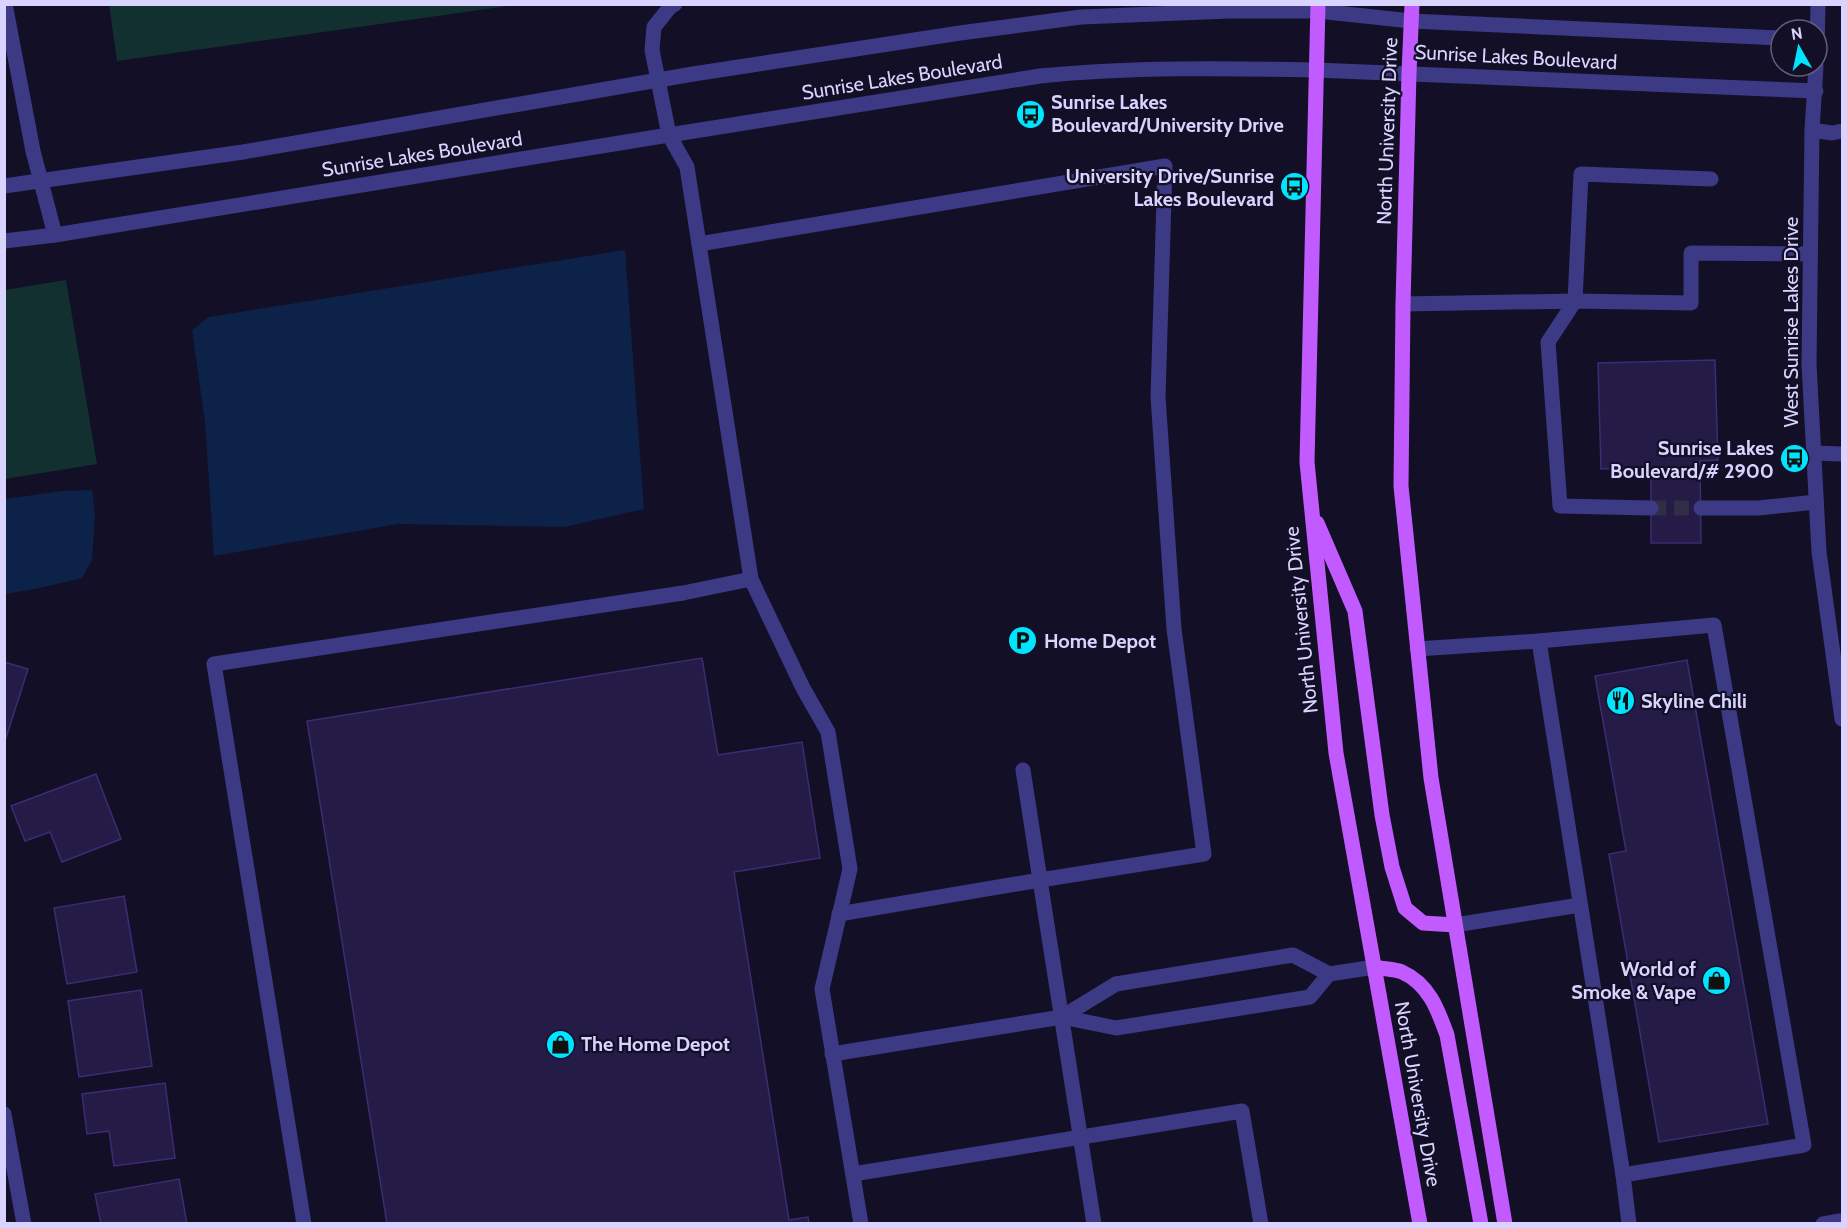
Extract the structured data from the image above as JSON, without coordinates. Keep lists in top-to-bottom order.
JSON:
{
  "streets": {
    "main road": ["North University Drive"],
    "street": ["Sunrise Lakes Boulevard", "West Sunrise Lakes Drive"]
  },
  "crossings": [
    ["Sunrise Lakes Boulevard", "North University Drive"],
    ["Sunrise Lakes Boulevard", "West Sunrise Lakes Drive"]
  ],
  "places": {
    "bus stop": ["Sunrise Lakes Boulevard/University Drive", "University Drive/Sunrise Lakes Boulevard", "Sunrise Lakes Boulevard/# 2900"],
    "parking": ["Home Depot"],
    "restaurant": ["Skyline Chili"],
    "shop": ["World of Smoke & Vape", "The Home Depot"]
  },
  "north": "top"
}
